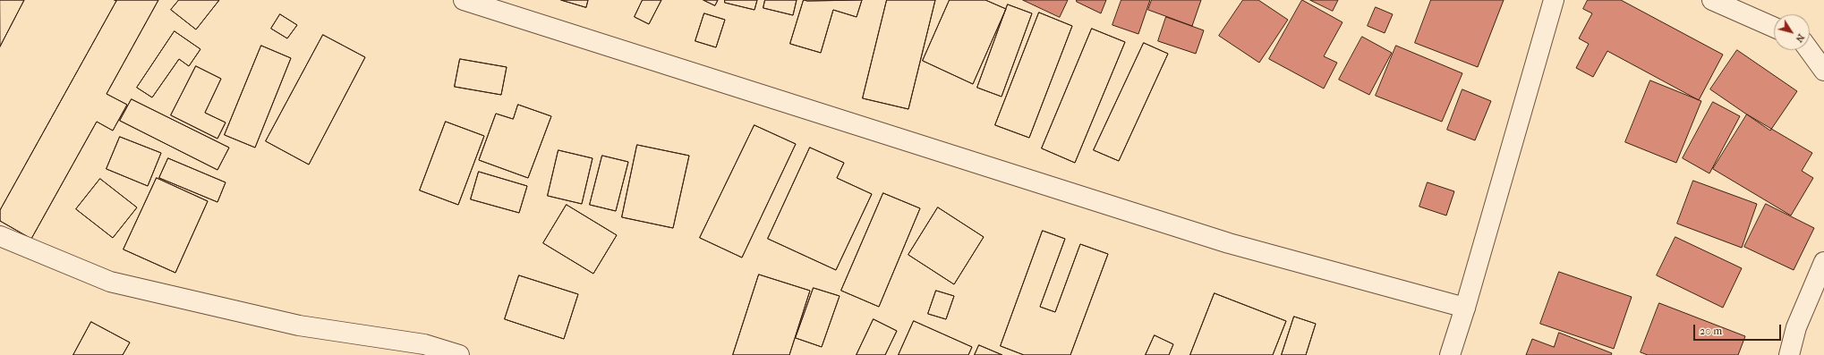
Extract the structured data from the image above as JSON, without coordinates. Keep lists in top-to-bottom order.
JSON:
{
  "scale_bar": "20 m",
  "north": "bottom right"
}
